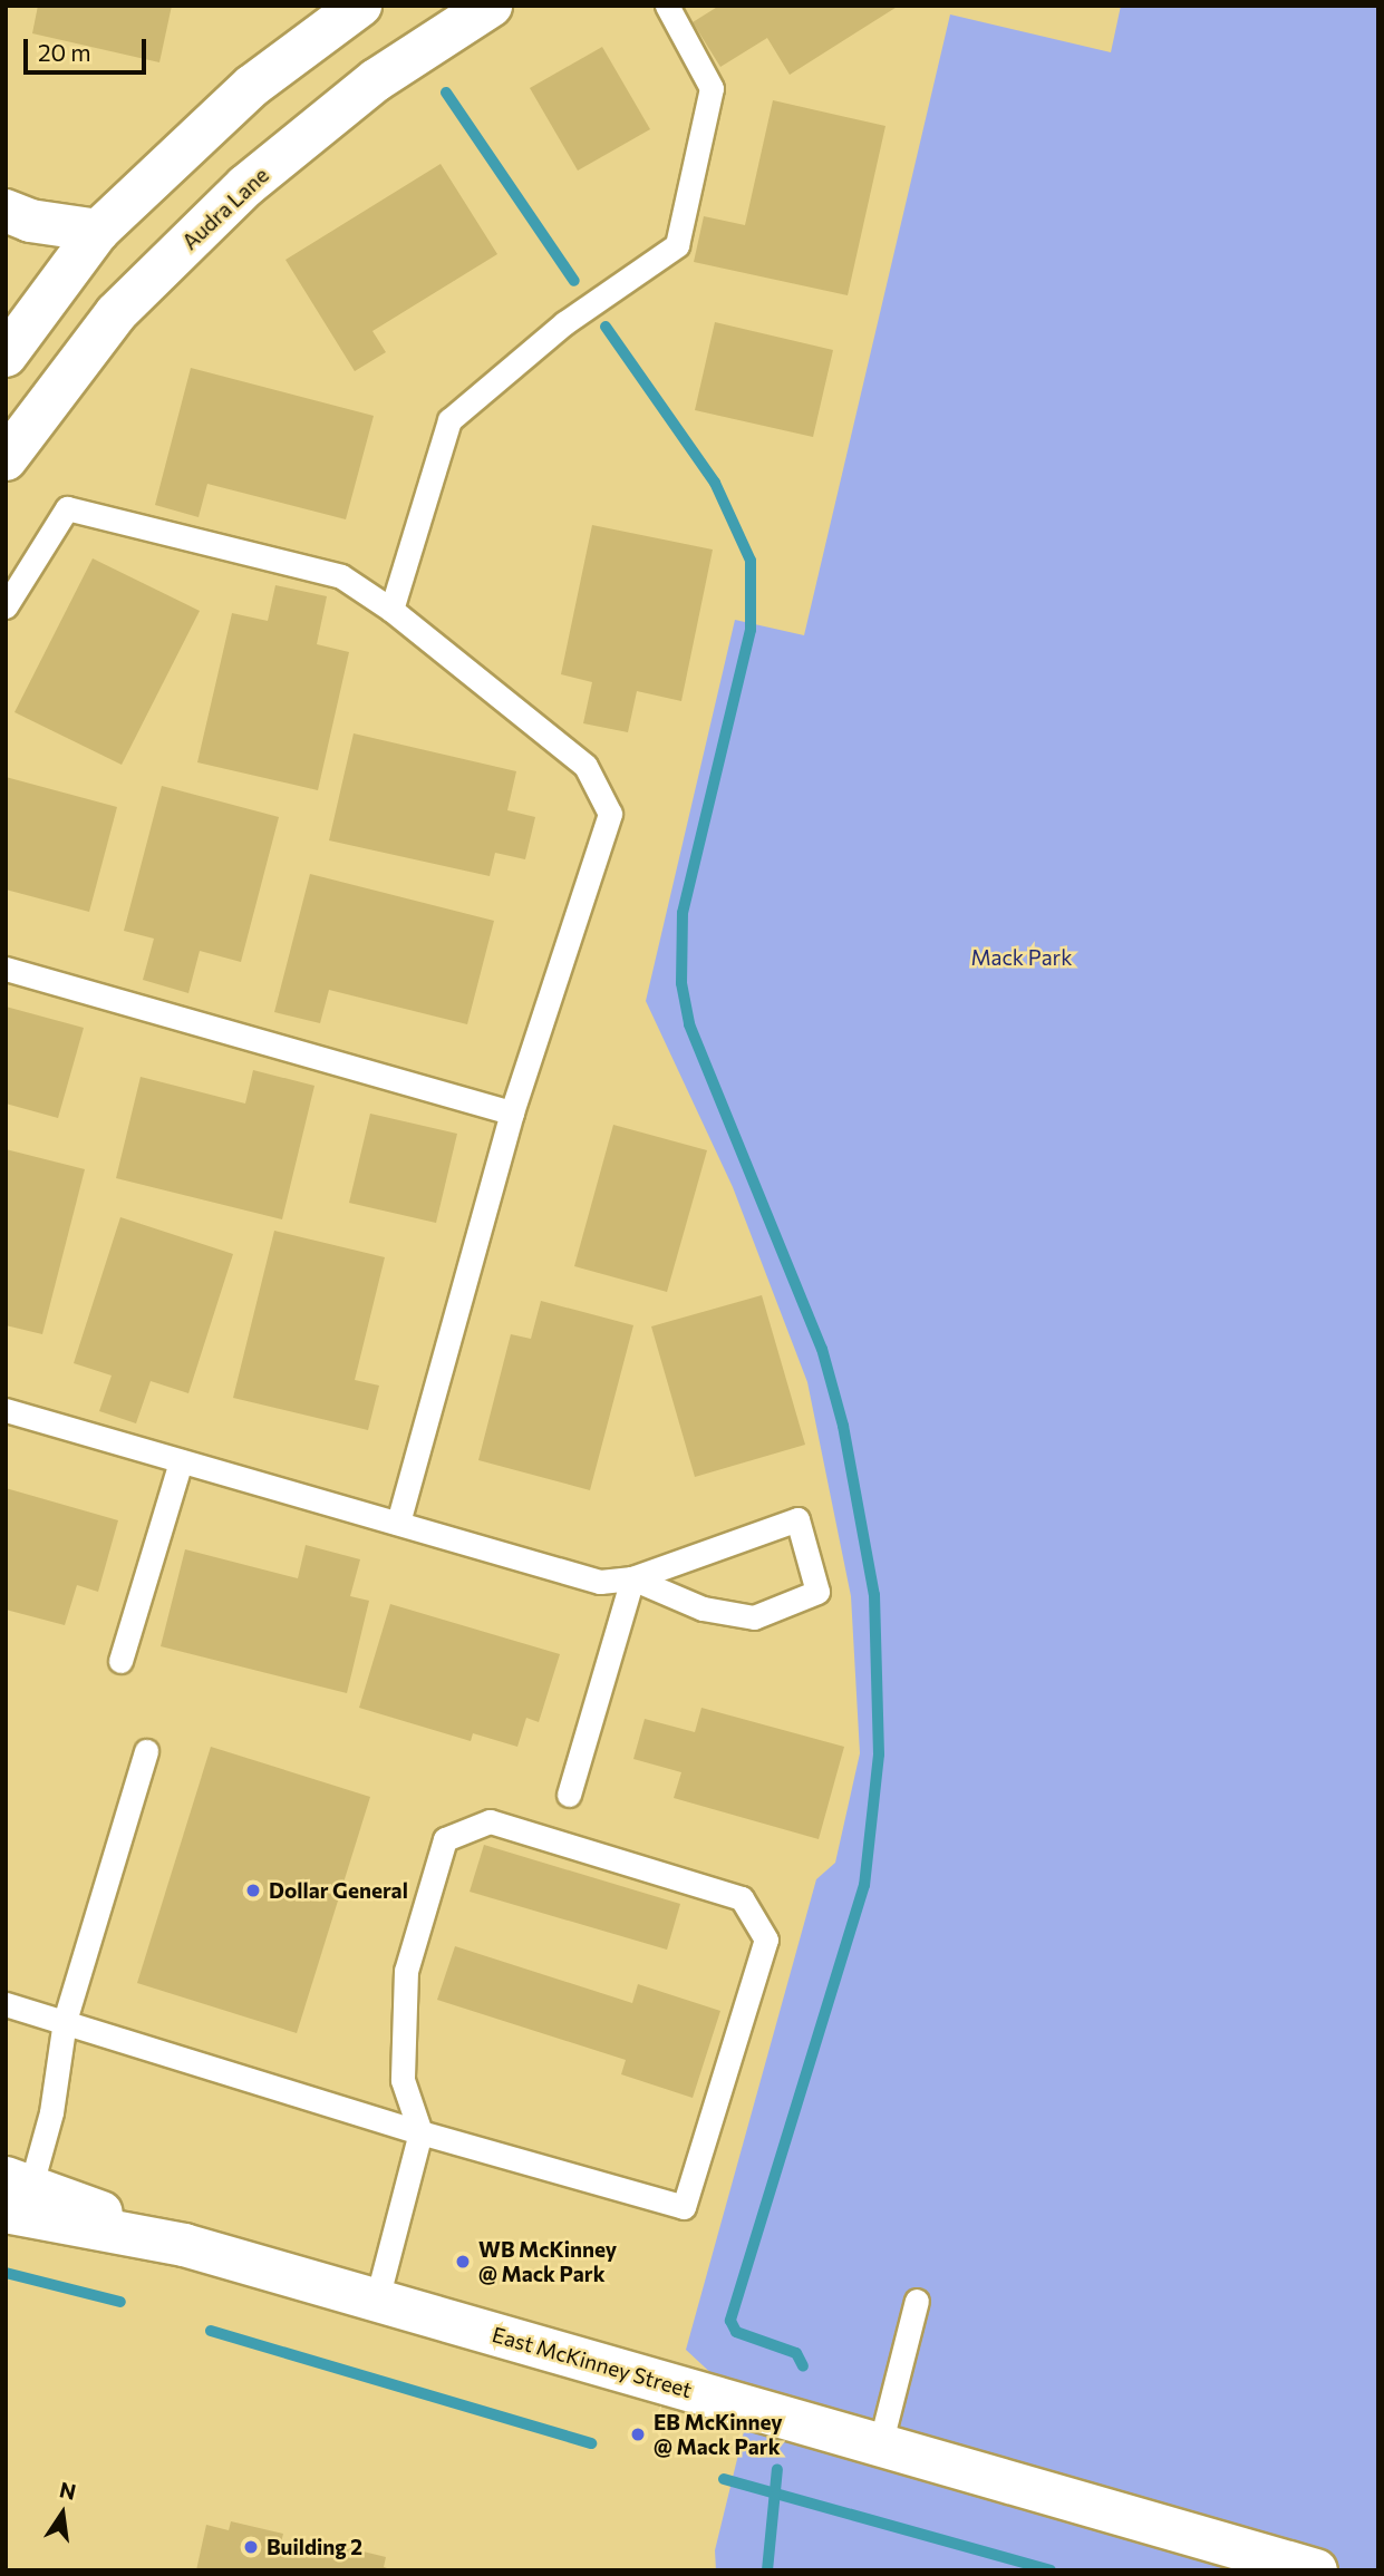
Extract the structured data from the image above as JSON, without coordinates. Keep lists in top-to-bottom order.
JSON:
{
  "streets": {
    "main road": ["Audra Lane", "East McKinney Street"]
  },
  "parks": ["Mack Park"],
  "places": [
    "Dollar General",
    "WB McKinney @ Mack Park",
    "EB McKinney @ Mack Park",
    "Building 2"
  ],
  "scale_bar": "20 m",
  "north": "top"
}
